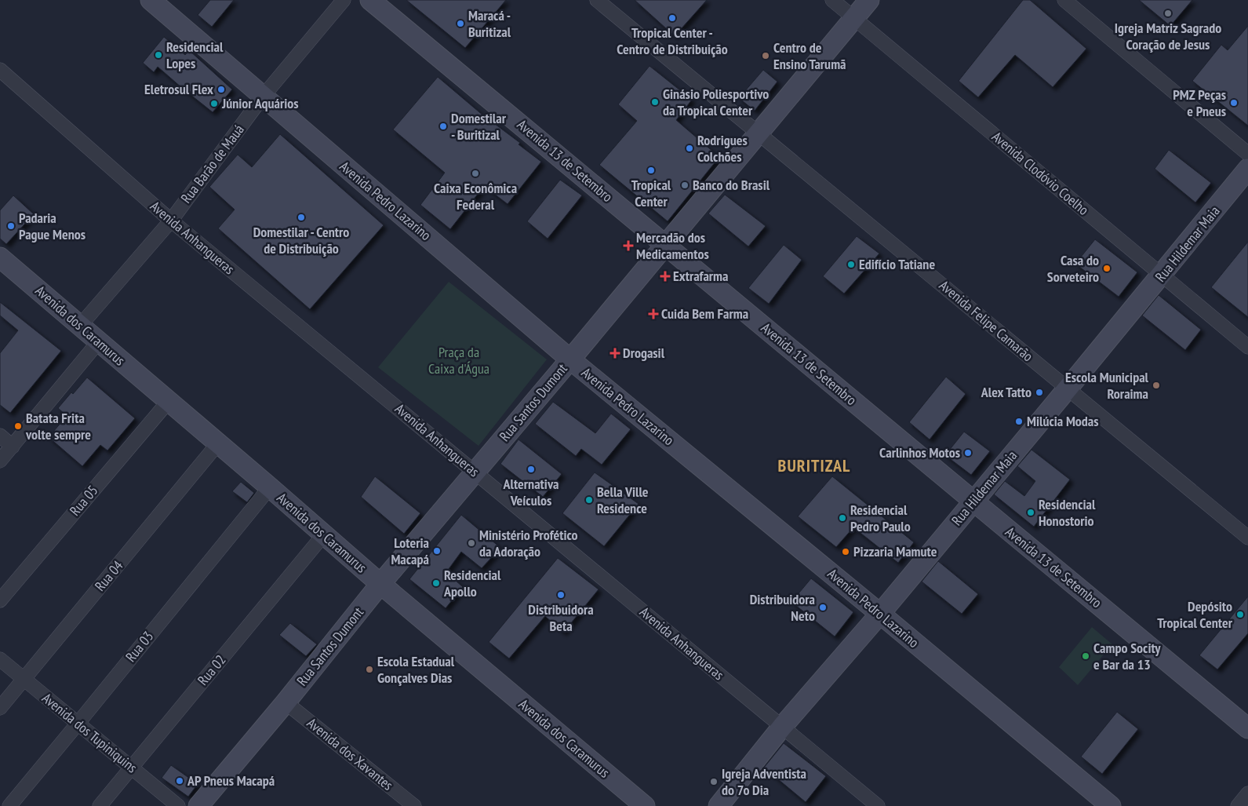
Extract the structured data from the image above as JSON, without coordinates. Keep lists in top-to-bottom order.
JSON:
{
  "streets": {
    "main road": [
      "Avenida 13 de Setembro",
      "Avenida Pedro Lazarino",
      "Rua Hildemar Maia",
      "Avenida dos Caramurus",
      "Rua Santos Dumont"
    ],
    "street": [
      "Rua Barão de Mauá",
      "Avenida Clodóvio Coelho",
      "Avenida Anhangueras",
      "Avenida Felipe Camarão",
      "Rua 05",
      "Rua 04",
      "Rua 03",
      "Rua 02",
      "Avenida dos Tupiniquins",
      "Avenida dos Xavantes"
    ]
  },
  "crossings": [
    ["Avenida 13 de Setembro", "Rua Hildemar Maia"],
    ["Avenida 13 de Setembro", "Rua Santos Dumont"],
    ["Rua Barão de Mauá", "Avenida Pedro Lazarino"],
    ["Rua Barão de Mauá", "Avenida Anhangueras"],
    ["Rua Barão de Mauá", "Avenida dos Caramurus"],
    ["Avenida Clodóvio Coelho", "Rua Hildemar Maia"],
    ["Avenida Clodóvio Coelho", "Rua Santos Dumont"],
    ["Avenida Pedro Lazarino", "Rua Hildemar Maia"],
    ["Avenida Pedro Lazarino", "Rua Santos Dumont"],
    ["Avenida Anhangueras", "Rua Hildemar Maia"],
    ["Avenida Anhangueras", "Rua Santos Dumont"],
    ["Rua Hildemar Maia", "Avenida Felipe Camarão"],
    ["Avenida Felipe Camarão", "Rua Santos Dumont"],
    ["Avenida dos Caramurus", "Rua Santos Dumont"],
    ["Avenida dos Caramurus", "Rua 05"],
    ["Avenida dos Caramurus", "Rua 04"],
    ["Avenida dos Caramurus", "Rua 03"],
    ["Avenida dos Caramurus", "Rua 02"],
    ["Rua Santos Dumont", "Avenida dos Xavantes"],
    ["Rua 04", "Avenida dos Tupiniquins"],
    ["Rua 03", "Avenida dos Tupiniquins"],
    ["Rua 02", "Avenida dos Tupiniquins"]
  ],
  "districts": ["BURITIZAL"],
  "parks": ["Praça da Caixa d'Água"],
  "places": {
    "other": [
      "Igreja Matriz Sagrado Coração de Jesus",
      "Tropical Center - Centro de Distribuição",
      "Maracá - Buritizal",
      "Residencial Lopes",
      "Centro de Ensino Tarumã",
      "Eletrosul Flex",
      "Ginásio Poliesportivo da Tropical Center",
      "PMZ Peças e Pneus",
      "Júnior Aquários",
      "Domestilar - Buritizal",
      "Rodrigues Colchões",
      "Tropical Center",
      "Caixa Econômica Federal",
      "Banco do Brasil",
      "Domestilar - Centro de Distribuição",
      "Padaria Pague Menos",
      "Edifício Tatiane",
      "Casa do Sorveteiro",
      "Escola Municipal Roraima",
      "Alex Tatto",
      "Milúcia Modas",
      "Batata Frita volte sempre",
      "Carlinhos Motos",
      "Alternativa Veículos",
      "Bella Ville Residence",
      "Residencial Honostorio",
      "Residencial Pedro Paulo",
      "Ministério Profético da Adoração",
      "Loteria Macapá",
      "Pizzaria Mamute",
      "Residencial Apollo",
      "Distribuidora Beta",
      "Distribuidora Neto",
      "Depósito Tropical Center",
      "Campo Socity e Bar da 13",
      "Escola Estadual Gonçalves Dias",
      "AP Pneus Macapá",
      "Igreja Adventista do 7o Dia"
    ],
    "health": [
      "Mercadão dos Medicamentos",
      "Extrafarma",
      "Cuida Bem Farma",
      "Drogasil"
    ]
  }
}
